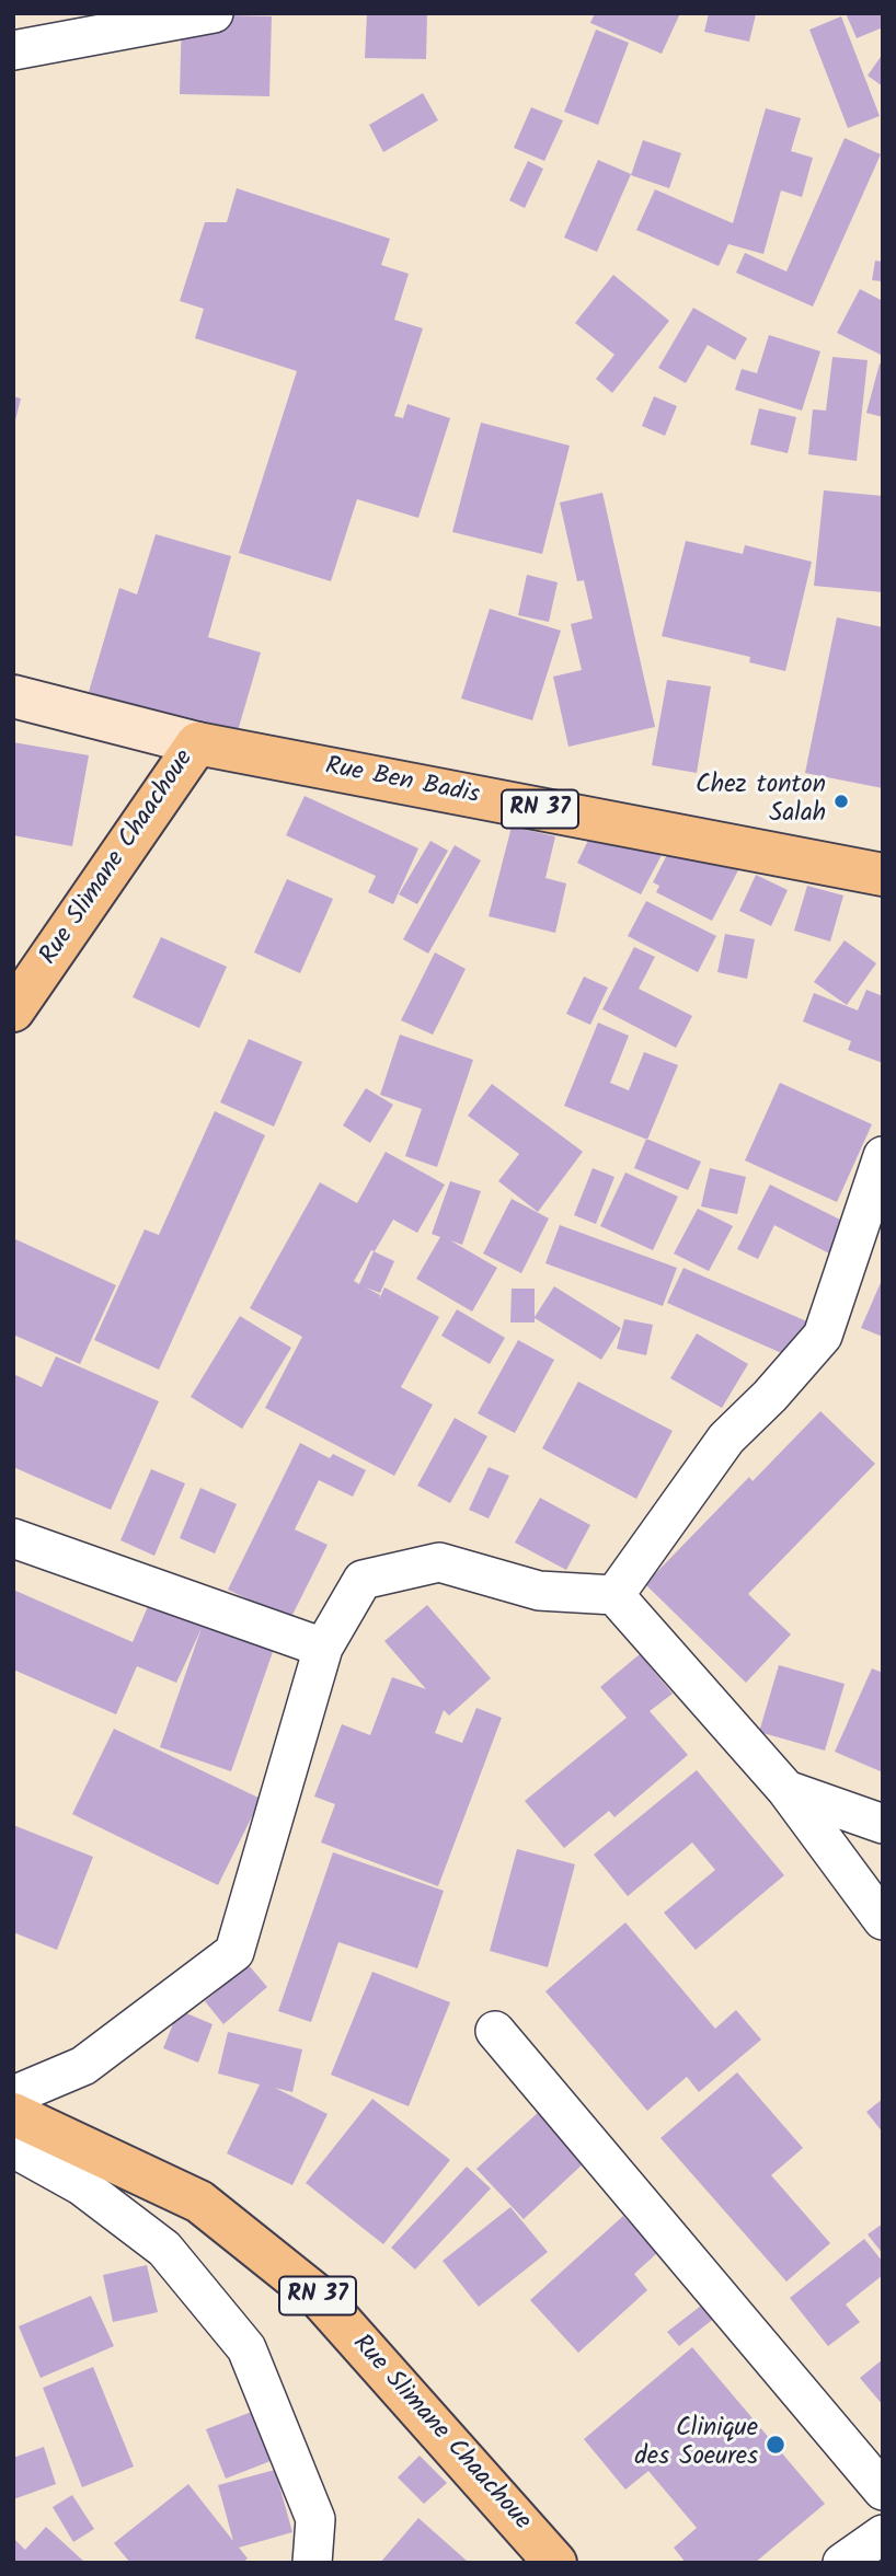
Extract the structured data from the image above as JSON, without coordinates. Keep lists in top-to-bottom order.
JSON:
{
  "streets": {
    "main road": ["Rue Ben Badis", "RN 37", "Rue Slimane Chaachoue"]
  },
  "crossings": [
    ["Rue Ben Badis", "Rue Slimane Chaachoue"]
  ],
  "places": ["Chez tonton Salah", "Clinique des Soeures"]
}
